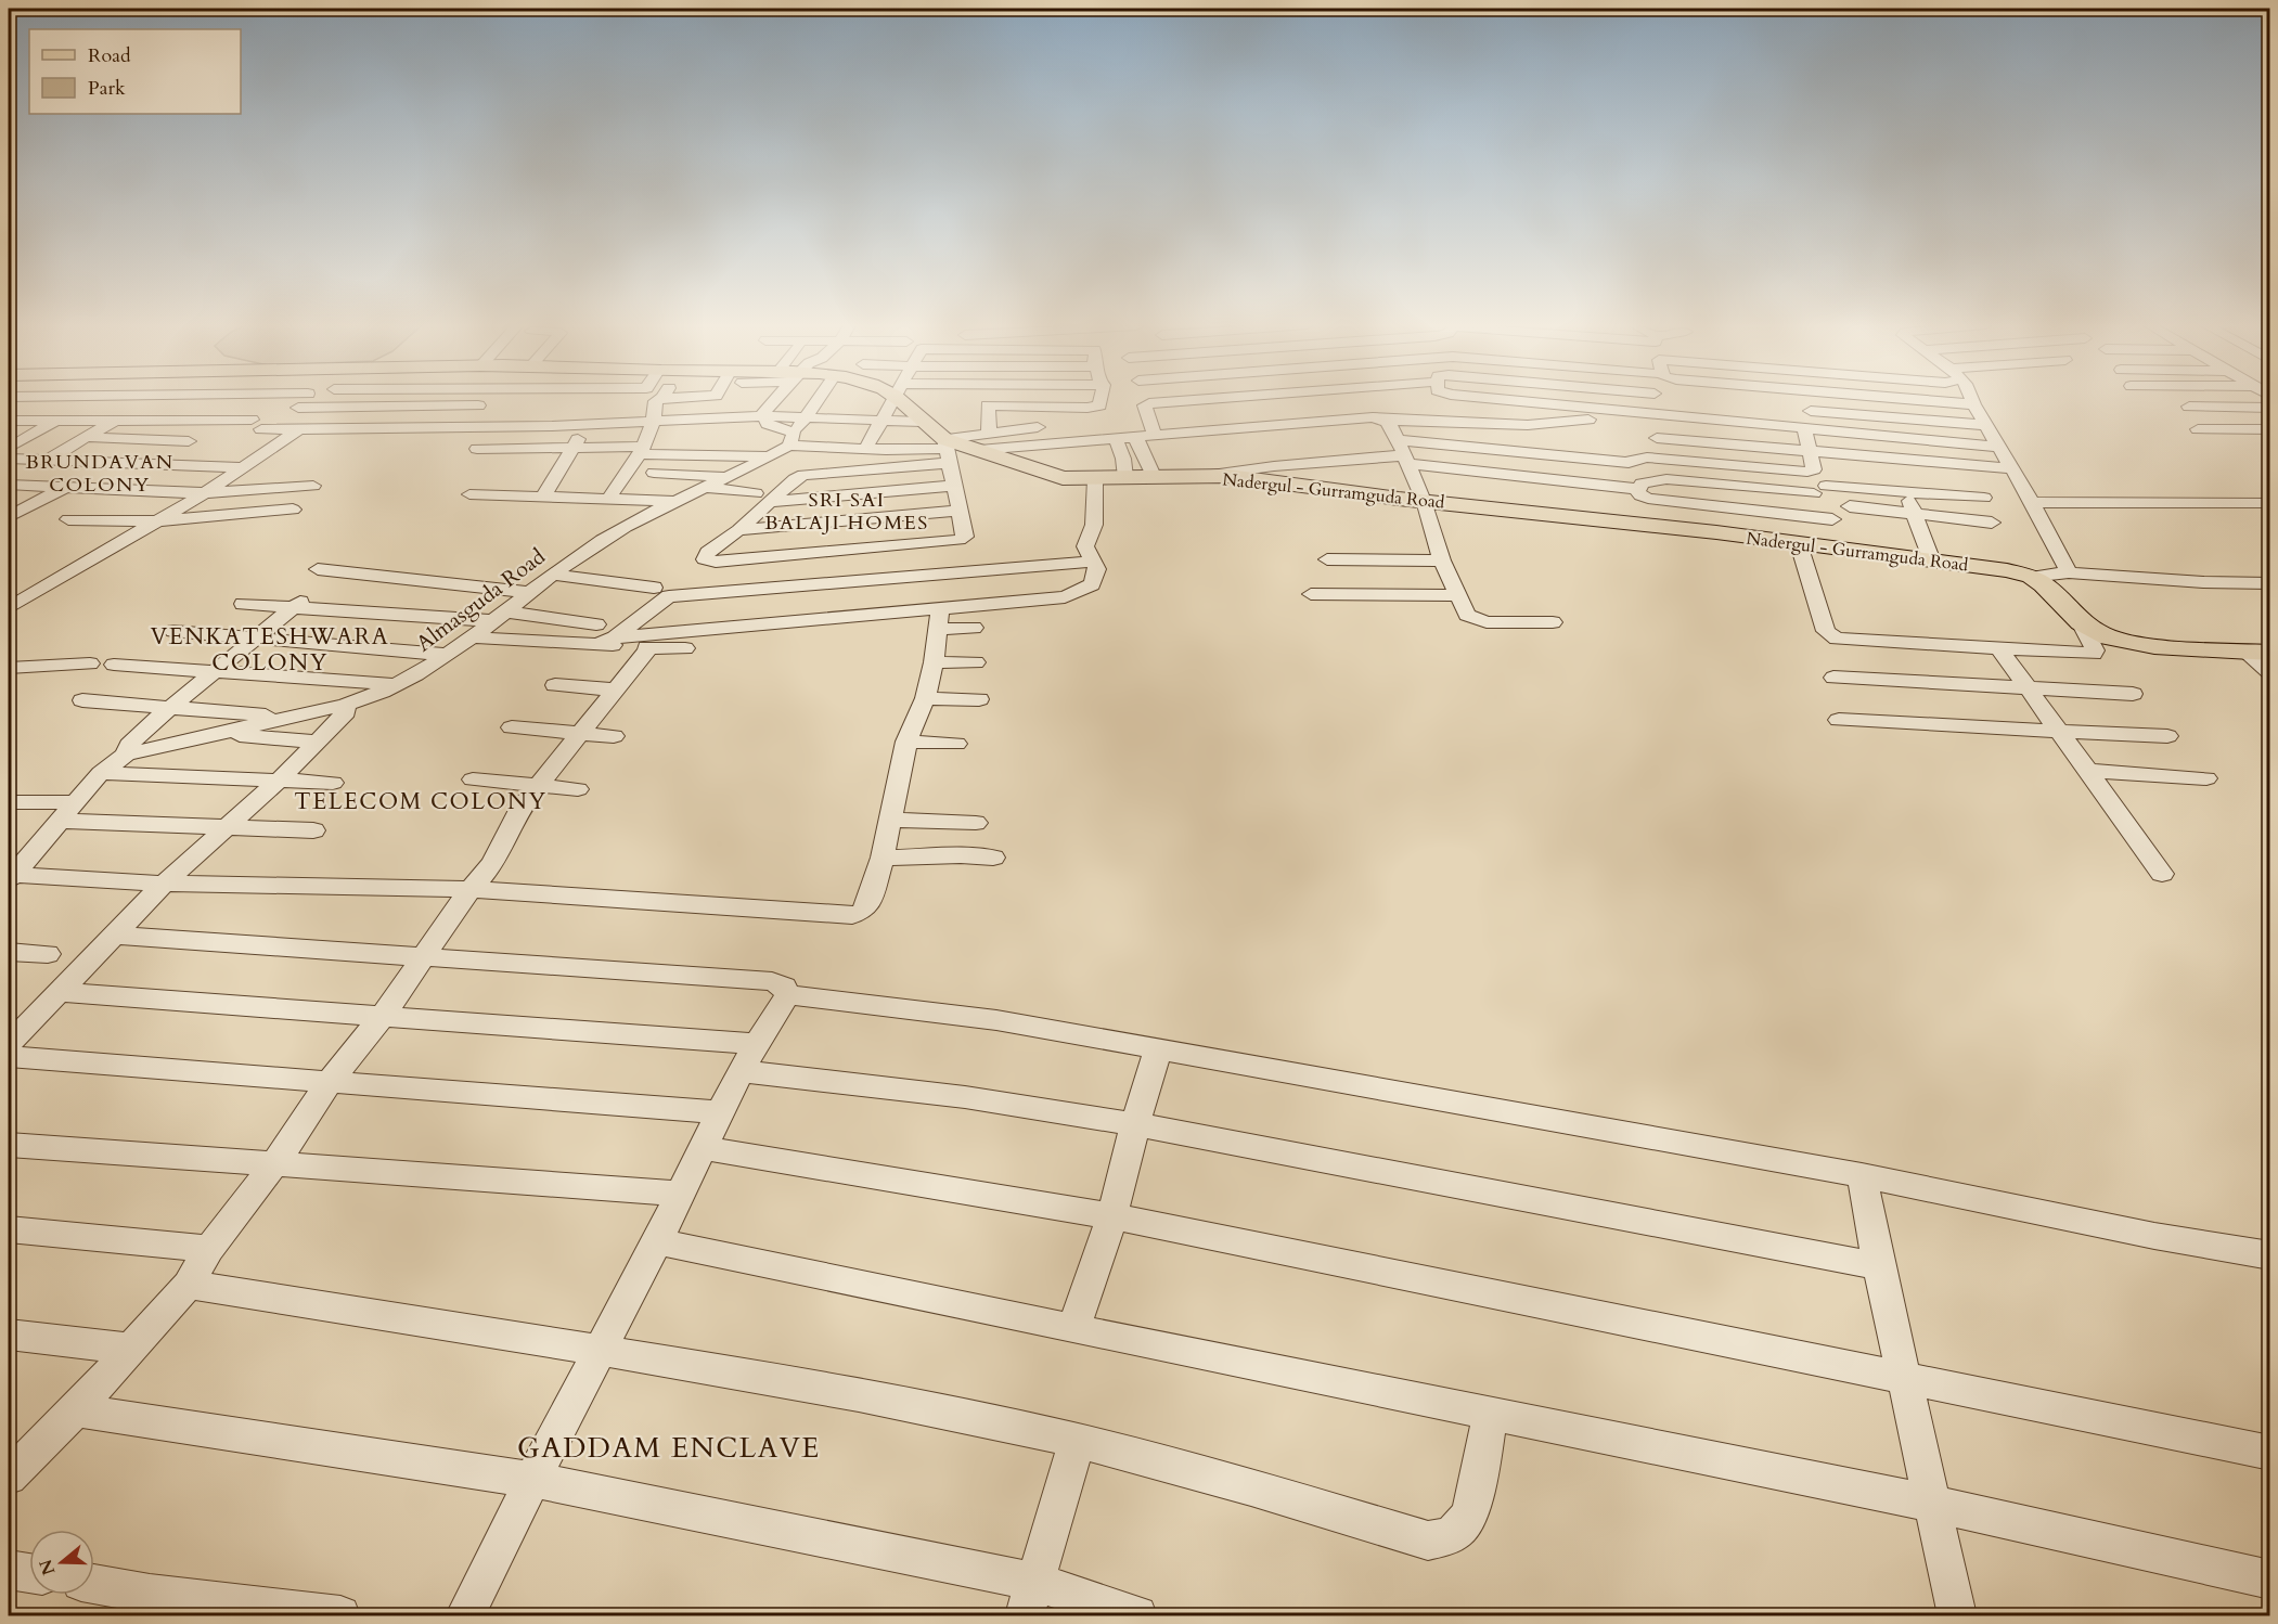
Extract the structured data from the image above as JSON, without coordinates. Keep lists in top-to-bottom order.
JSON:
{
  "streets": {
    "main road": ["Nadergul - Gurramguda Road"],
    "street": ["Almasguda Road"]
  },
  "districts": [
    "BRUNDAVAN COLONY",
    "SRI SAI BALAJI HOMES",
    "VENKATESHWARA COLONY",
    "TELECOM COLONY",
    "GADDAM ENCLAVE"
  ],
  "legend": ["Road", "Park"],
  "north": "left"
}
